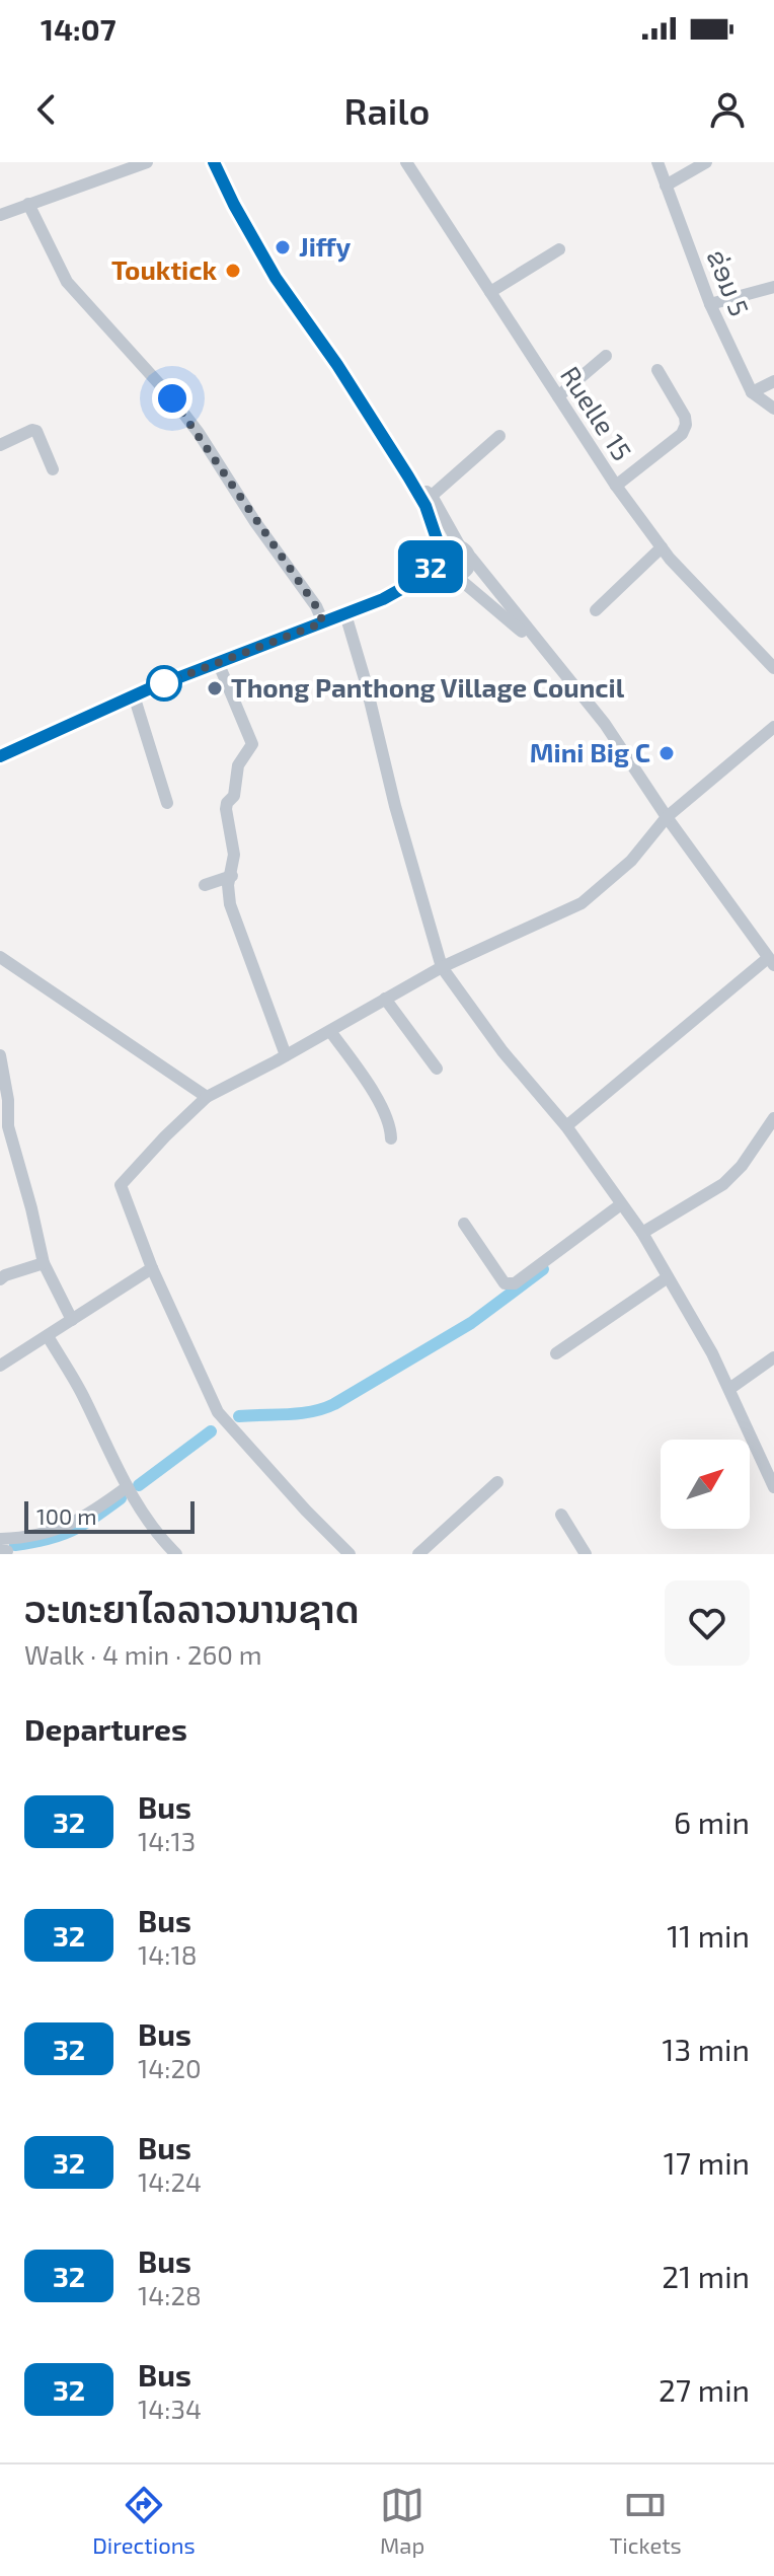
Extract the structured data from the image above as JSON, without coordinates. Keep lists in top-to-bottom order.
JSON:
{
  "streets": {
    "street": ["ຂ່ອມ 5", "Ruelle 15"]
  },
  "places": [
    "Jiffy",
    "Touktick",
    "Thong Panthong Village Council",
    "Mini Big C"
  ],
  "lines": ["bus line 32"],
  "scale_bar": "100 m",
  "north": "top right",
  "page": {
    "status": "14:07",
    "header": "Railo",
    "on_map": "32",
    "scale": "100 m",
    "heading": [
      ["ວະທະຍາໄລລາວນານຊາດ", "Walk · 4 min · 260 m"],
      "Departures"
    ],
    "list": [
      {
        "mark": "32",
        "name": "Bus",
        "note": "14:13",
        "value": "6 min"
      },
      {
        "mark": "32",
        "name": "Bus",
        "note": "14:18",
        "value": "11 min"
      },
      {
        "mark": "32",
        "name": "Bus",
        "note": "14:20",
        "value": "13 min"
      },
      {
        "mark": "32",
        "name": "Bus",
        "note": "14:24",
        "value": "17 min"
      },
      {
        "mark": "32",
        "name": "Bus",
        "note": "14:28",
        "value": "21 min"
      },
      {
        "mark": "32",
        "name": "Bus",
        "note": "14:34",
        "value": "27 min"
      }
    ],
    "tabs": ["Directions", "Map", "Tickets"]
  }
}
